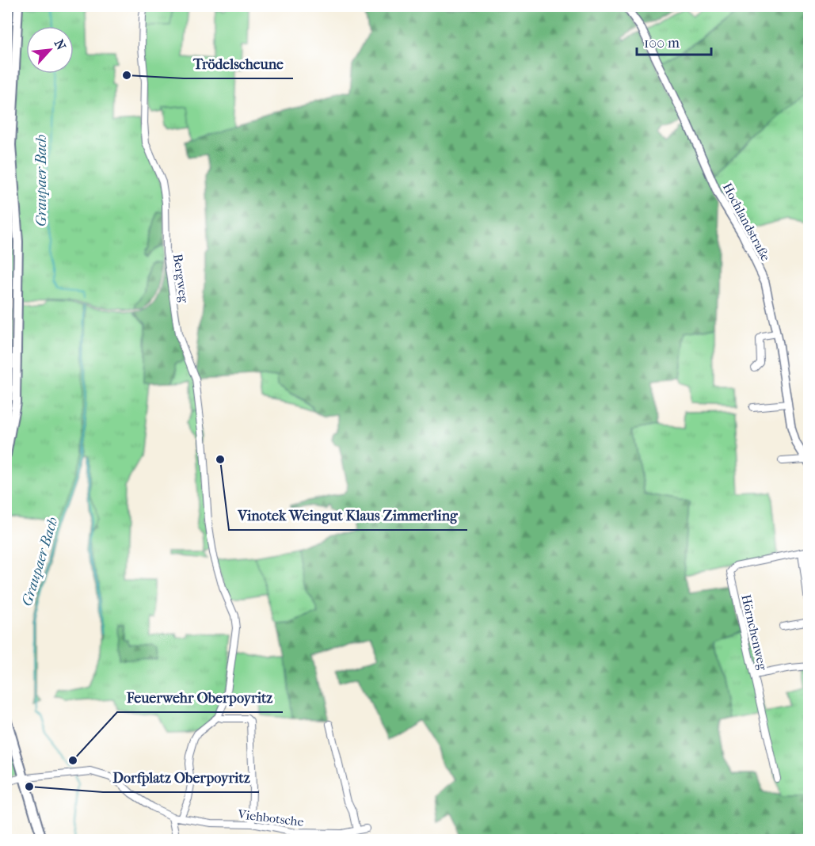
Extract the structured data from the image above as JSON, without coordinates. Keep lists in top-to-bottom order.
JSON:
{
  "streets": {
    "street": [
      "Hochlandstraße",
      "Bergweg",
      "Hörnchenweg",
      "Viehbotsche"
    ]
  },
  "water": ["Graupaer Bach"],
  "places": [
    "Trödelscheune",
    "Vinotek Weingut Klaus Zimmerling",
    "Feuerwehr Oberpoyritz",
    "Dorfplatz Oberpoyritz"
  ],
  "scale_bar": "100 m",
  "north": "top right"
}
